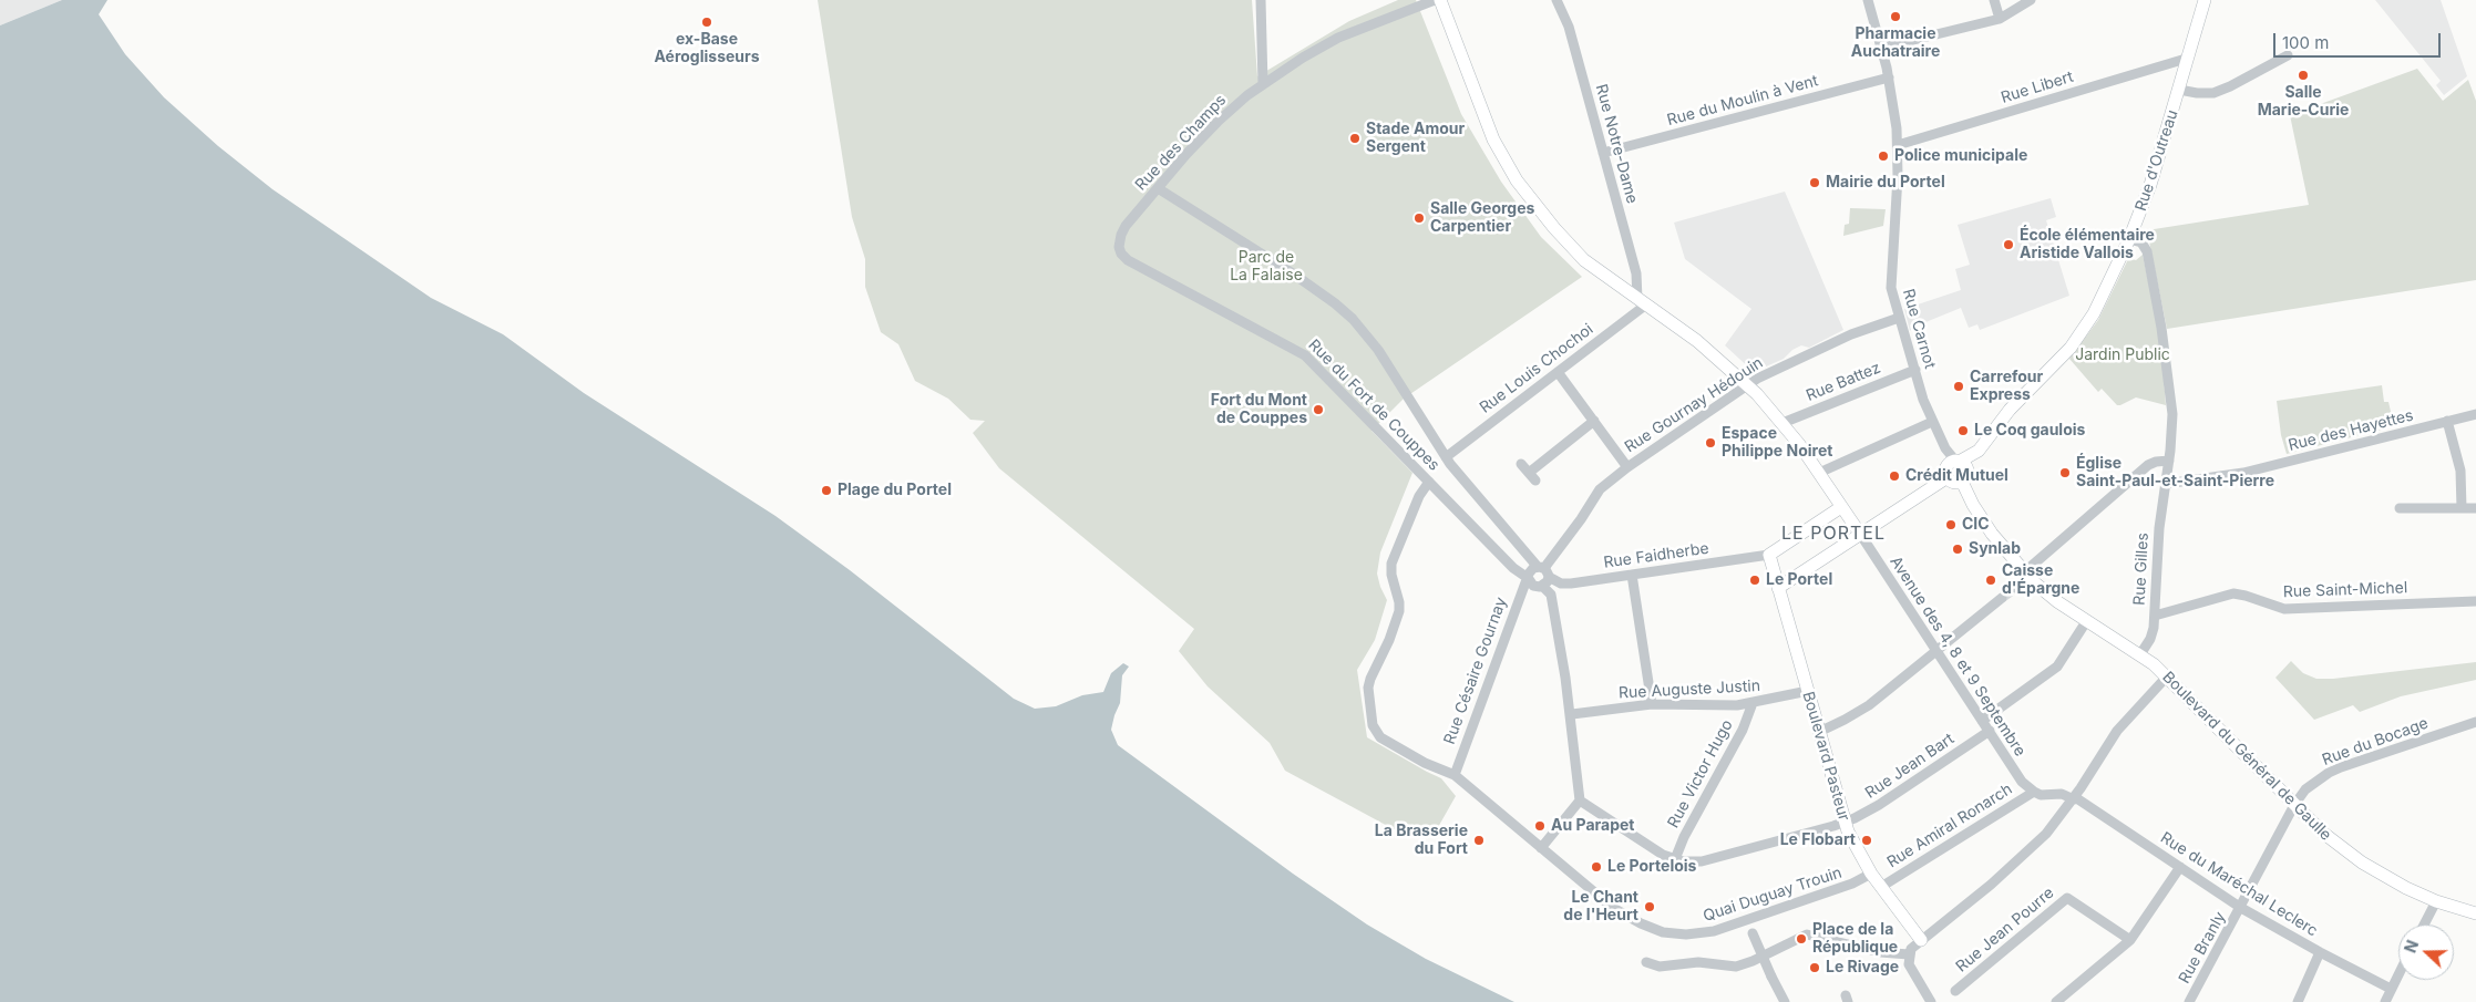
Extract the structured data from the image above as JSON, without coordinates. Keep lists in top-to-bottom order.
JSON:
{
  "streets": {
    "street": [
      "Rue Libert",
      "Rue du Moulin à Vent",
      "Rue des Champs",
      "Rue Notre-Dame",
      "Rue d'Outreau",
      "Rue Carnot",
      "Rue Louis Chochoi",
      "Rue Battez",
      "Rue du Fort de Couppes",
      "Rue Gournay Hédouin",
      "Rue des Hayettes",
      "Rue Faidherbe",
      "Rue Gilles",
      "Rue Saint-Michel",
      "Avenue des 4, 8 et 9 Septembre",
      "Rue Césaire Gournay",
      "Rue Auguste Justin",
      "Rue du Bocage",
      "Boulevard Pasteur",
      "Boulevard du Général de Gaulle",
      "Rue Jean Bart",
      "Rue Victor Hugo",
      "Rue Amiral Ronarch",
      "Rue du Maréchal Leclerc",
      "Quai Duguay Trouin",
      "Rue Jean Pourre",
      "Rue Branly"
    ]
  },
  "crossings": [
    ["Rue Libert", "Rue d'Outreau"],
    ["Rue Libert", "Rue Carnot"],
    ["Rue du Moulin à Vent", "Rue Notre-Dame"],
    ["Rue du Moulin à Vent", "Rue Carnot"],
    ["Rue des Champs", "Rue du Fort de Couppes"],
    ["Rue Notre-Dame", "Rue Louis Chochoi"],
    ["Rue d'Outreau", "Rue Carnot"],
    ["Rue d'Outreau", "Rue Gilles"],
    ["Rue d'Outreau", "Boulevard du Général de Gaulle"],
    ["Rue Carnot", "Rue Battez"],
    ["Rue Carnot", "Rue Gournay Hédouin"],
    ["Rue Carnot", "Boulevard du Général de Gaulle"],
    ["Rue du Fort de Couppes", "Rue Gournay Hédouin"],
    ["Rue du Fort de Couppes", "Rue Faidherbe"],
    ["Rue du Fort de Couppes", "Rue Césaire Gournay"],
    ["Rue du Fort de Couppes", "Quai Duguay Trouin"],
    ["Rue Gournay Hédouin", "Rue Faidherbe"],
    ["Rue Gournay Hédouin", "Rue Césaire Gournay"],
    ["Rue des Hayettes", "Rue Gilles"],
    ["Rue Faidherbe", "Rue Césaire Gournay"],
    ["Rue Faidherbe", "Boulevard Pasteur"],
    ["Rue Gilles", "Rue Saint-Michel"],
    ["Rue Gilles", "Boulevard du Général de Gaulle"],
    ["Avenue des 4, 8 et 9 Septembre", "Rue Jean Bart"],
    ["Avenue des 4, 8 et 9 Septembre", "Rue Amiral Ronarch"],
    ["Rue Césaire Gournay", "Quai Duguay Trouin"],
    ["Rue Auguste Justin", "Boulevard Pasteur"],
    ["Rue Auguste Justin", "Rue Victor Hugo"],
    ["Rue du Bocage", "Boulevard du Général de Gaulle"],
    ["Rue du Bocage", "Rue du Maréchal Leclerc"],
    ["Rue du Bocage", "Rue Branly"],
    ["Boulevard Pasteur", "Rue Jean Bart"],
    ["Boulevard Pasteur", "Rue Amiral Ronarch"],
    ["Boulevard Pasteur", "Quai Duguay Trouin"],
    ["Rue Jean Bart", "Rue Victor Hugo"],
    ["Rue du Maréchal Leclerc", "Rue Branly"]
  ],
  "districts": ["LE PORTEL"],
  "parks": ["Parc de La Falaise", "Jardin Public"],
  "places": [
    "Pharmacie Auchatraire",
    "ex-Base Aéroglisseurs",
    "Salle Marie-Curie",
    "Stade Amour Sergent",
    "Police municipale",
    "Mairie du Portel",
    "Salle Georges Carpentier",
    "École élémentaire Aristide Vallois",
    "Carrefour Express",
    "Fort du Mont de Couppes",
    "Le Coq gaulois",
    "Espace Philippe Noiret",
    "Église Saint-Paul-et-Saint-Pierre",
    "Crédit Mutuel",
    "Plage du Portel",
    "CIC",
    "Synlab",
    "Le Portel",
    "Caisse d'Épargne",
    "Au Parapet",
    "La Brasserie du Fort",
    "Le Flobart",
    "Le Portelois",
    "Le Chant de l'Heurt",
    "Place de la République",
    "Le Rivage"
  ],
  "scale_bar": "100 m",
  "north": "left"
}
